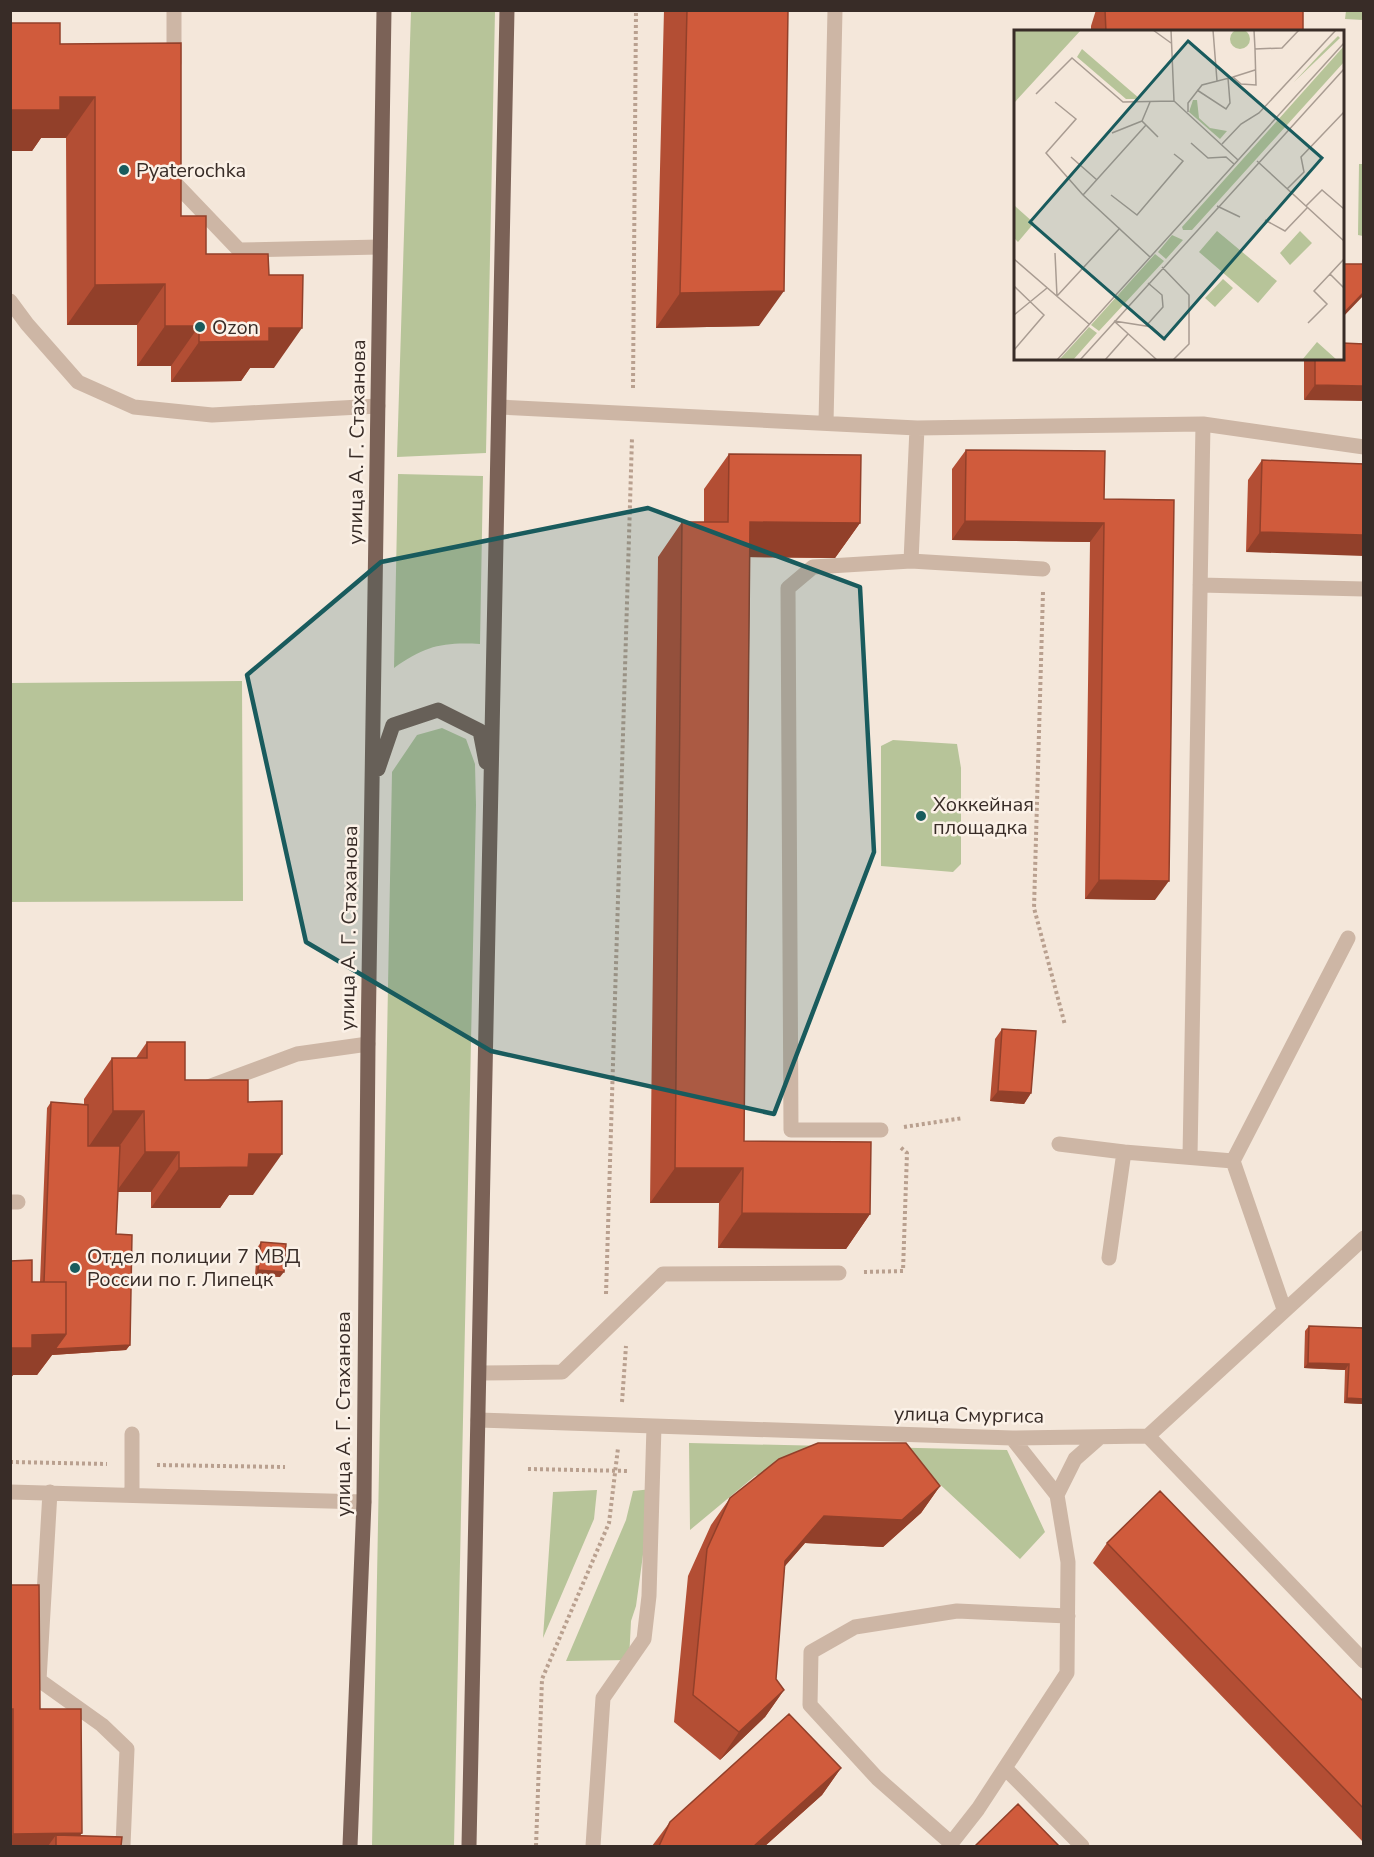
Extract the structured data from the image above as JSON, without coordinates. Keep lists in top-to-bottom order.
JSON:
{
  "streets": {
    "main road": ["улица А. Г. Стаханова"],
    "street": ["улица Смургиса"]
  },
  "places": [
    "Pyaterochka",
    "Ozon",
    "Хоккейная площадка",
    "Отдел полиции 7 МВД России по г. Липецк"
  ]
}
